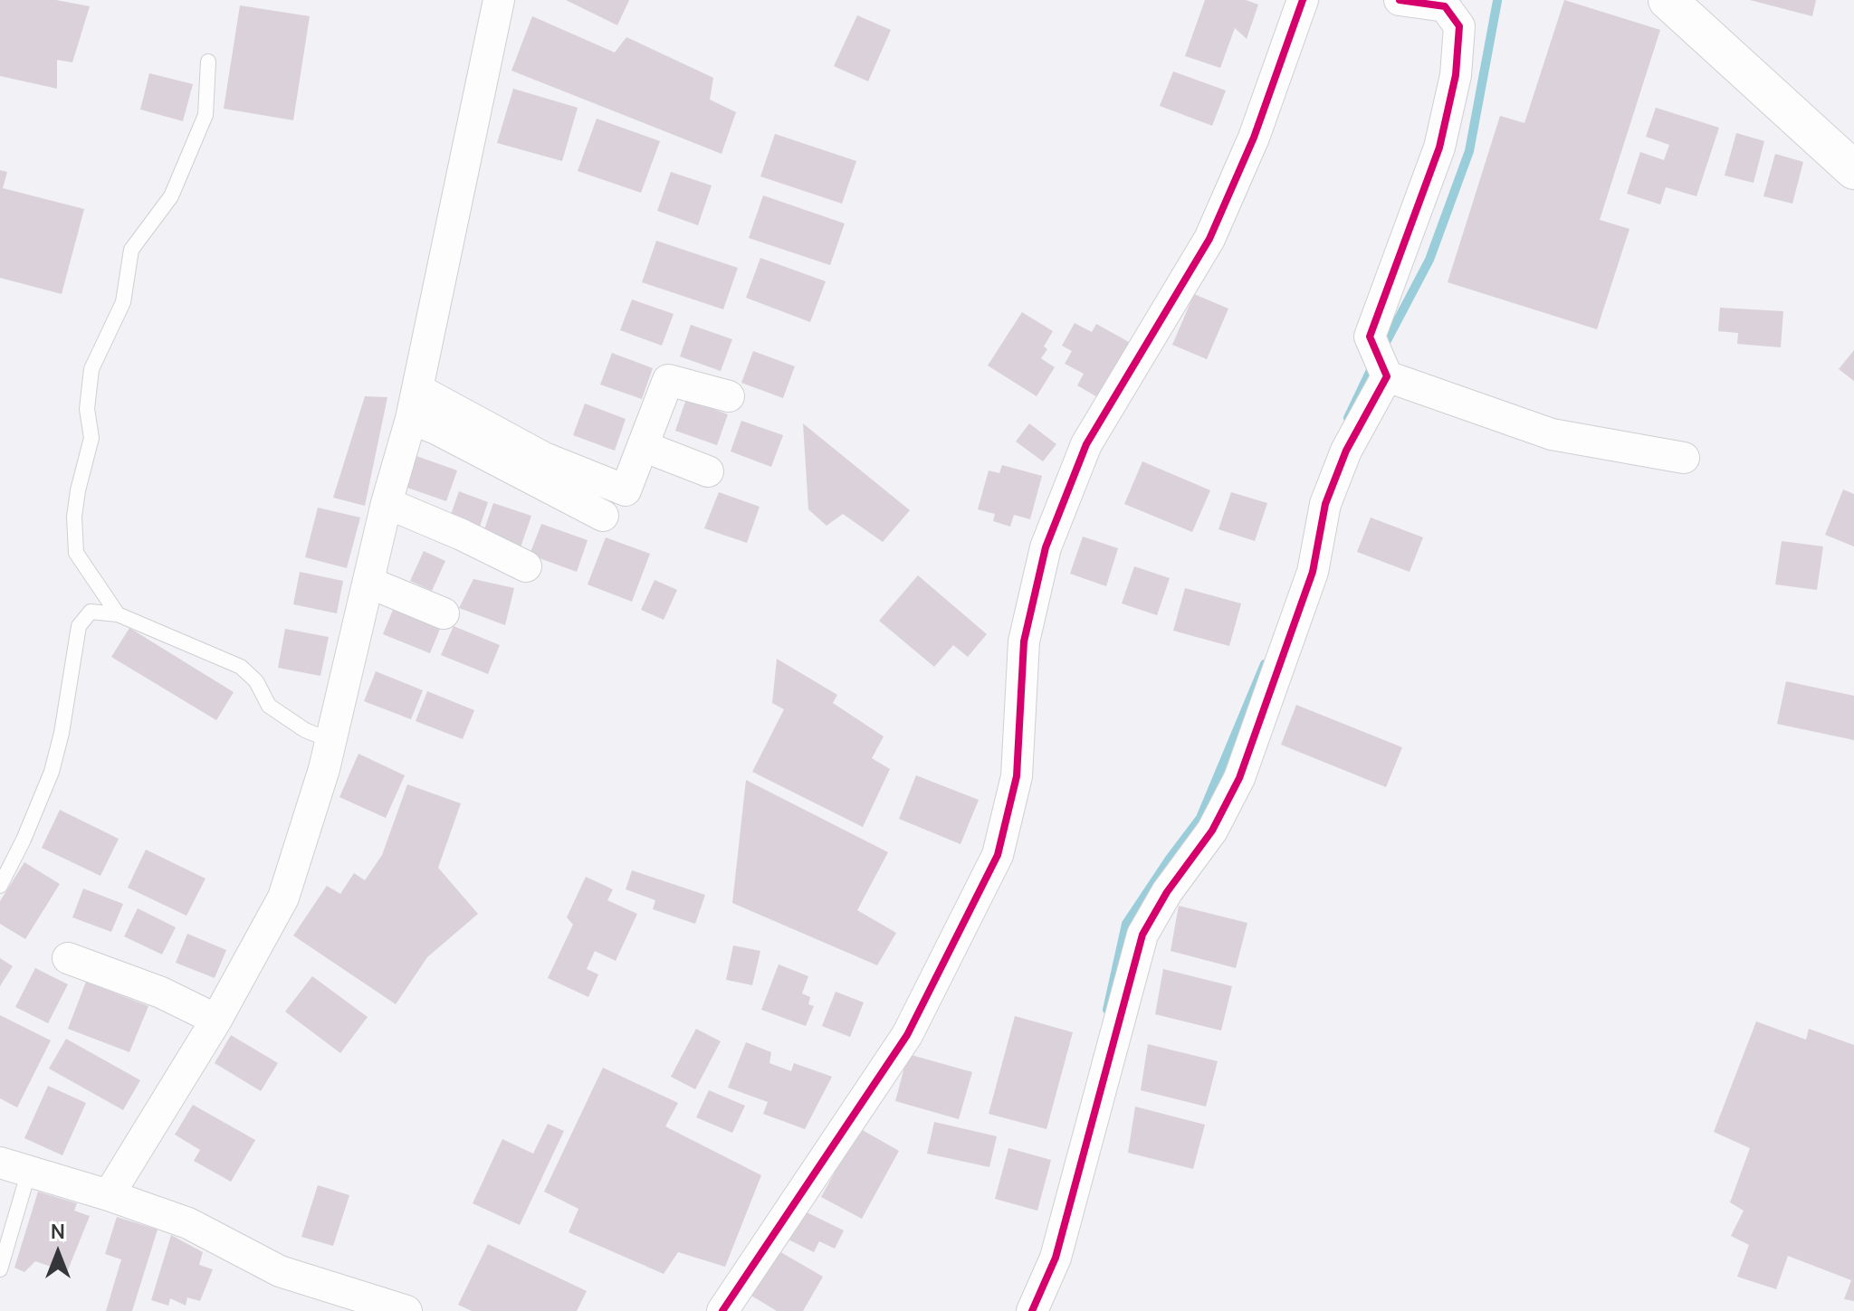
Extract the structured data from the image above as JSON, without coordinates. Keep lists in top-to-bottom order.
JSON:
{
  "north": "top"
}
